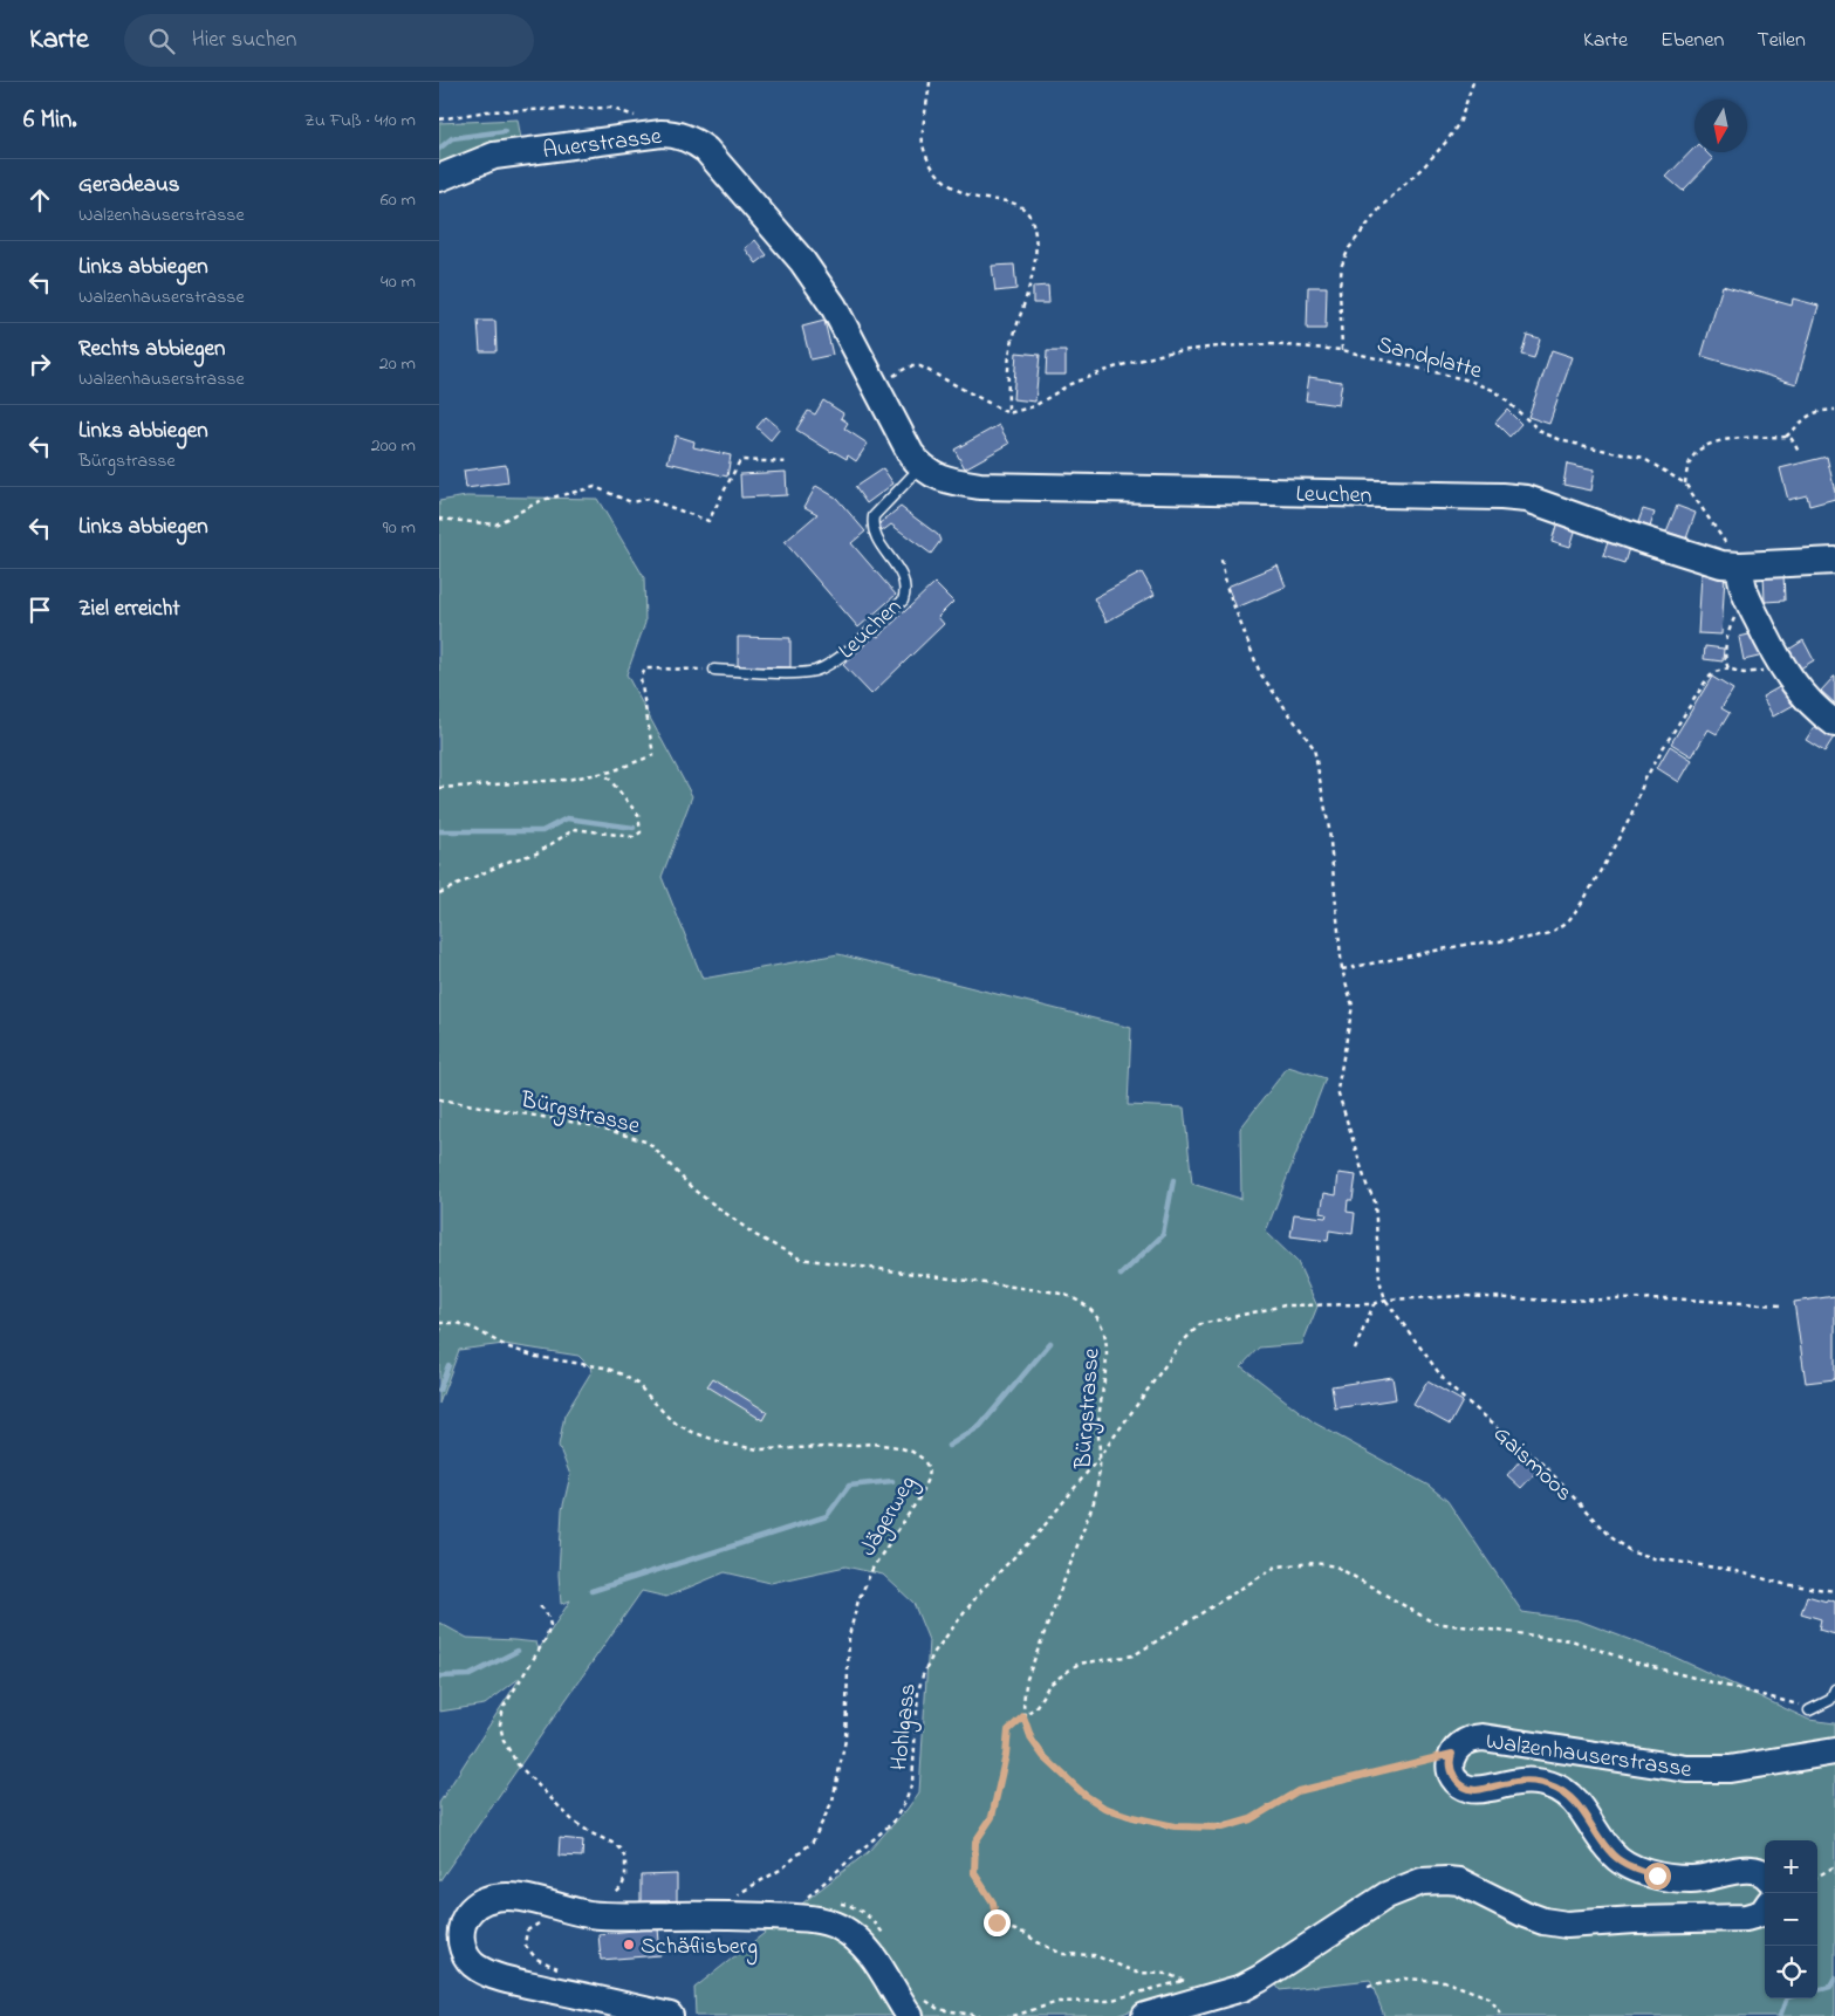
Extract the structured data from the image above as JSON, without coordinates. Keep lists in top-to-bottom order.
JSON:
{
  "streets": {
    "street": ["Auerstrasse", "Leuchen", "Walzenhauserstrasse"],
    "path": [
      "Sandplatte",
      "Bürgstrasse",
      "Gaismoos",
      "Jägerweg",
      "Hohlgass"
    ]
  },
  "crossings": [
    ["Bürgstrasse", "Hohlgass"],
    ["Bürgstrasse", "Walzenhauserstrasse"]
  ],
  "places": ["Schäflisberg"],
  "north": "bottom",
  "page": {
    "header": "Karte",
    "search": "Hier suchen",
    "nav": ["Karte", "Ebenen", "Teilen"],
    "heading": ["6 Min.", "Zu Fuß · 410 m"],
    "list": [
      ["Geradeaus", "Walzenhauserstrasse", "60 m"],
      ["Links abbiegen", "Walzenhauserstrasse", "40 m"],
      ["Rechts abbiegen", "Walzenhauserstrasse", "20 m"],
      ["Links abbiegen", "Bürgstrasse", "200 m"],
      ["Links abbiegen", "90 m"],
      "Ziel erreicht"
    ],
    "map_buttons": ["+", "−"]
  }
}
